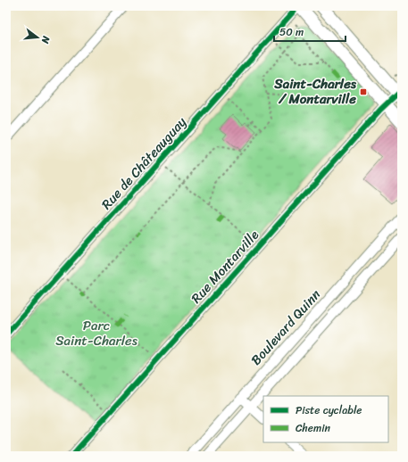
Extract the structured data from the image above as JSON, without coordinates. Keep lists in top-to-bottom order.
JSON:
{
  "streets": {
    "street": ["Rue de Châteauguay", "Rue Montarville", "Boulevard Quinn"]
  },
  "parks": ["Parc Saint-Charles"],
  "places": {
    "transit": ["Saint-Charles / Montarville"]
  },
  "legend": ["Piste cyclable", "Chemin"],
  "scale_bar": "50 m",
  "north": "right"
}
